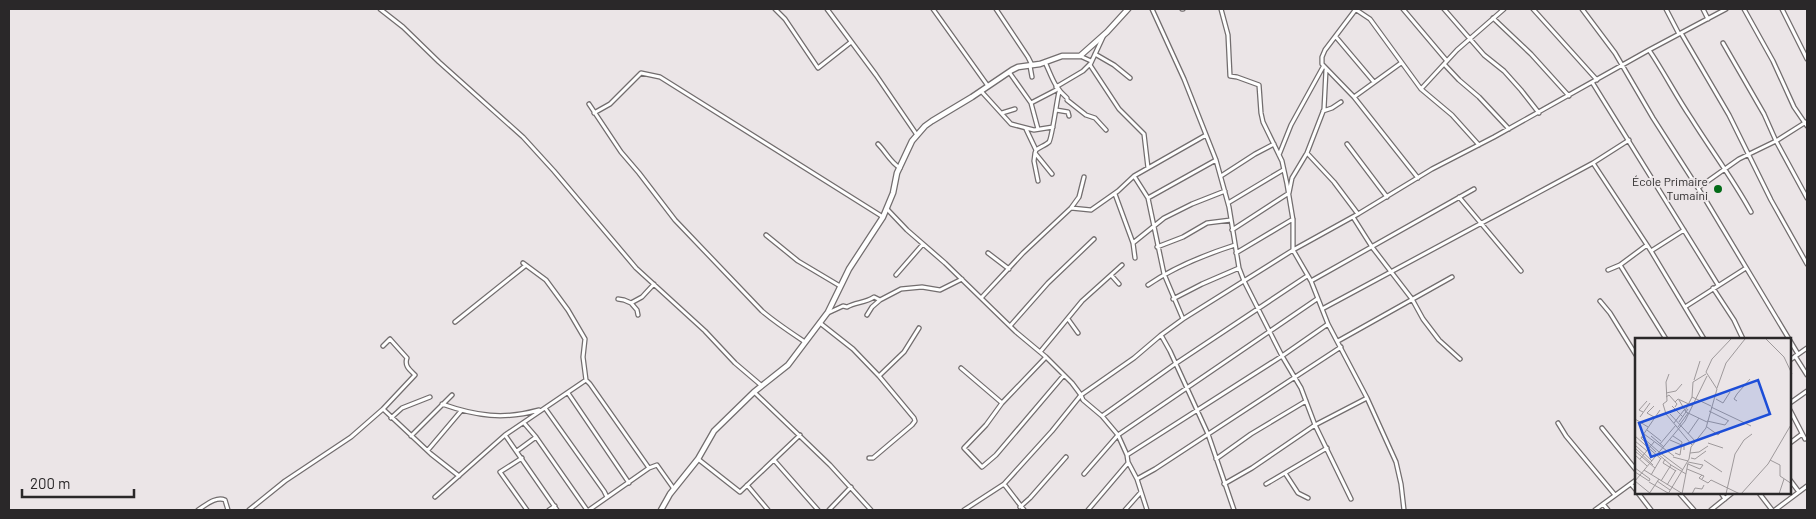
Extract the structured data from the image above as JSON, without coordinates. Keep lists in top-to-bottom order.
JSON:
{
  "places": ["École Primaire Tumaini"],
  "scale_bar": "200 m"
}
